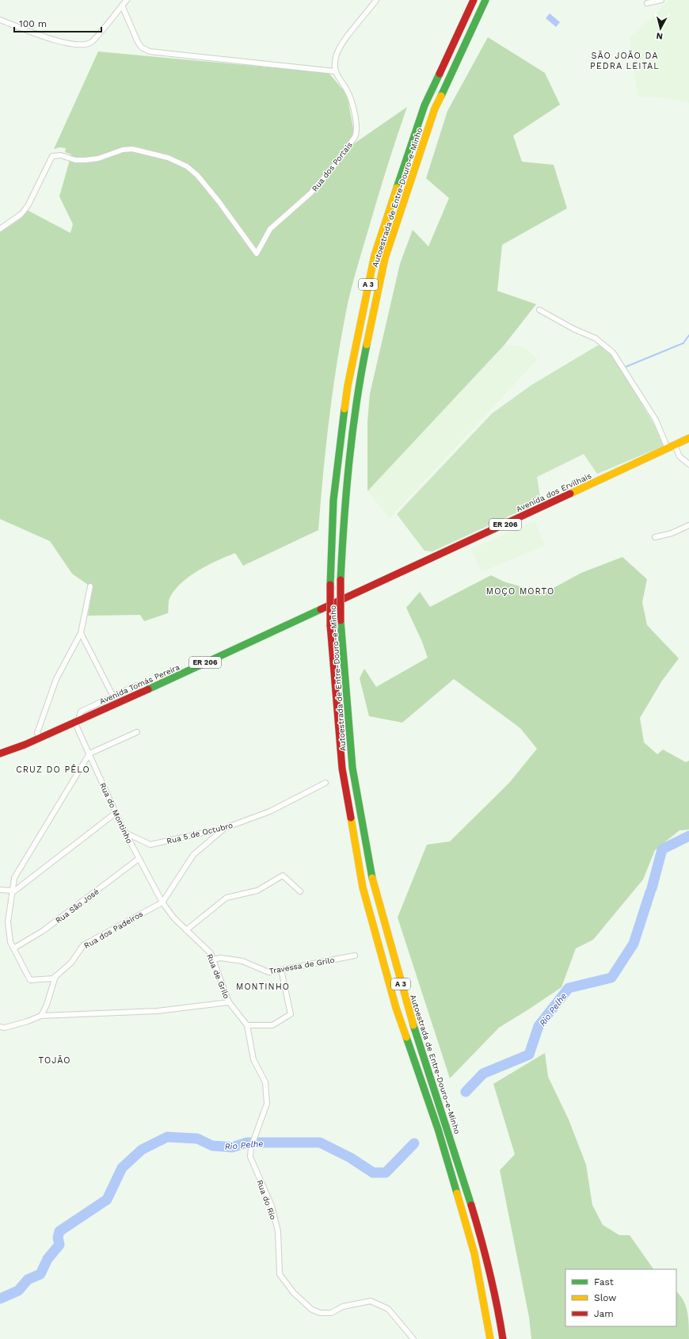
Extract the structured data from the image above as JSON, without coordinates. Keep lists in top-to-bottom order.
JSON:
{
  "streets": {
    "main road": [
      "Autoestrada de Entre-Douro-e-Minho",
      "A 3",
      "Avenida dos Ervilhais",
      "ER 206",
      "Avenida Tomás Pereira"
    ],
    "street": [
      "Rua dos Portais",
      "Rua do Montinho",
      "Rua 5 de Octubro",
      "Rua São José",
      "Rua dos Padeiros",
      "Travessa de Grilo",
      "Rua de Grilo",
      "Rua do Rio"
    ]
  },
  "crossings": [
    ["Avenida dos Ervilhais", "ER 206"],
    ["Avenida dos Ervilhais", "Avenida Tomás Pereira"],
    ["Avenida Tomás Pereira", "Rua do Montinho"],
    ["Rua do Montinho", "Rua 5 de Octubro"],
    ["Rua do Montinho", "Rua São José"],
    ["Rua do Montinho", "Rua dos Padeiros"],
    ["Rua do Montinho", "Rua de Grilo"],
    ["Rua dos Padeiros", "Rua de Grilo"],
    ["Travessa de Grilo", "Rua de Grilo"],
    ["Rua de Grilo", "Rua do Rio"]
  ],
  "districts": [
    "SÃO JOÃO DA PEDRA LEITAL",
    "MOÇO MORTO",
    "CRUZ DO PÊLO",
    "MONTINHO",
    "TOJÃO"
  ],
  "water": ["Rio Pelhe"],
  "legend": ["Fast", "Slow", "Jam"],
  "scale_bar": "100 m",
  "north": "bottom"
}
